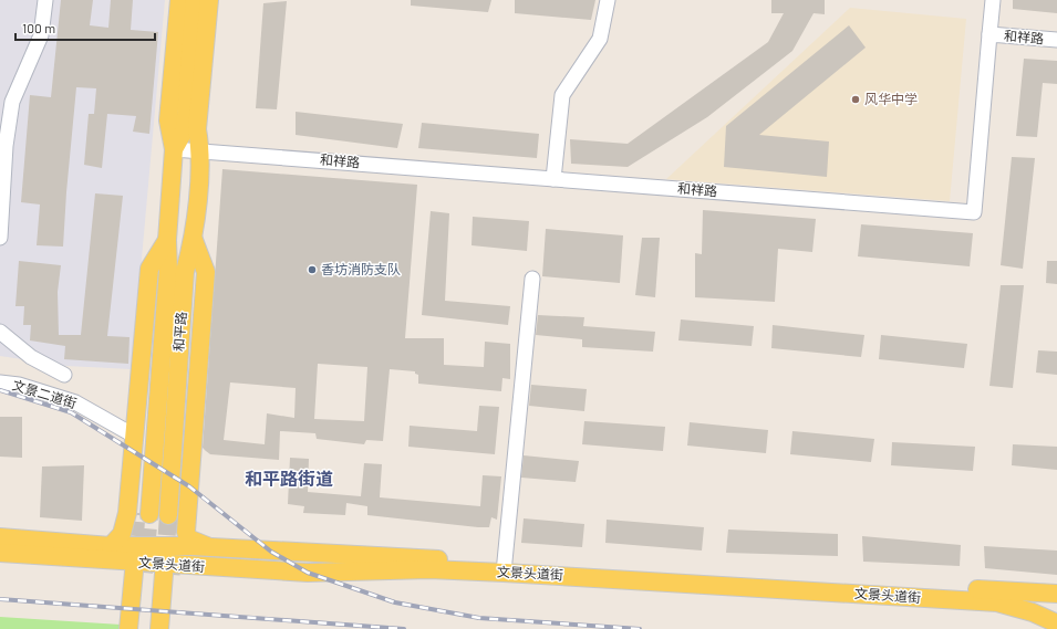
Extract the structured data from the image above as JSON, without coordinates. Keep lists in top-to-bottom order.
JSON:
{
  "streets": {
    "main road": ["文景头道街"],
    "street": ["和祥路", "文景二道街"]
  },
  "districts": ["和平路街道"],
  "places": ["风华中学", "香坊消防支队"],
  "scale_bar": "100 m"
}
